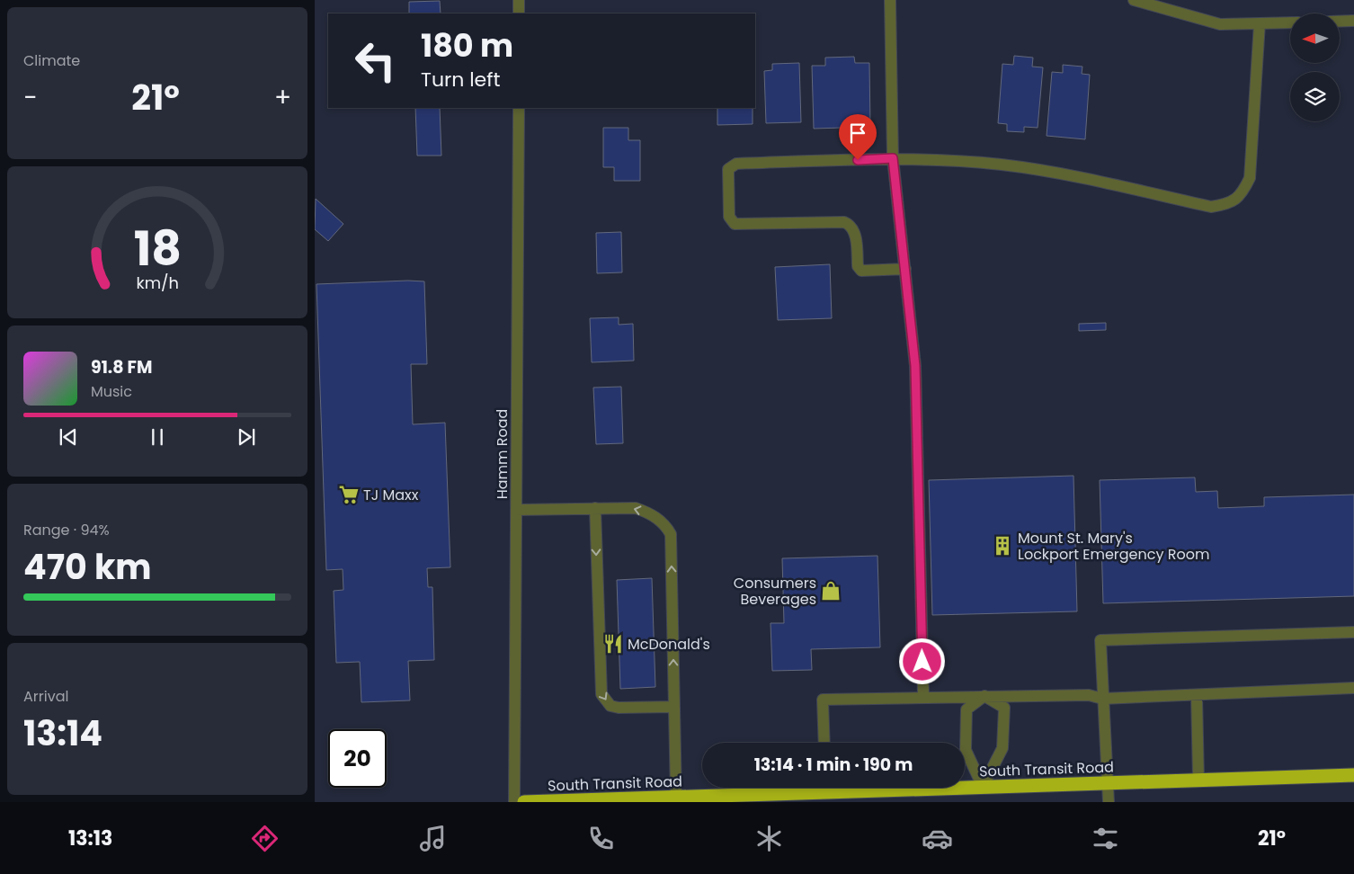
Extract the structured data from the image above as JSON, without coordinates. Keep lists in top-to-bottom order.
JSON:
{
  "streets": {
    "highway": ["South Transit Road"],
    "street": ["Hamm Road"]
  },
  "places": {
    "supermarket": ["TJ Maxx"],
    "building": ["Mount St. Mary's Lockport Emergency Room"],
    "shop": ["Consumers Beverages"],
    "restaurant": ["McDonald's"]
  },
  "north": "left",
  "page": {
    "tile": [
      "Climate",
      ["Range · 94%", "470 km"],
      ["Arrival", "13:14"]
    ],
    "turn": ["180 m", "Turn left"],
    "heat": ["−", "21°", "+"],
    "song": ["91.8 FM", "Music"],
    "limit": "20",
    "trip": "13:14 · 1 min · 190 m",
    "tabs": ["13:13", "21°"],
    "gauge": ["18", "km/h"]
  }
}
